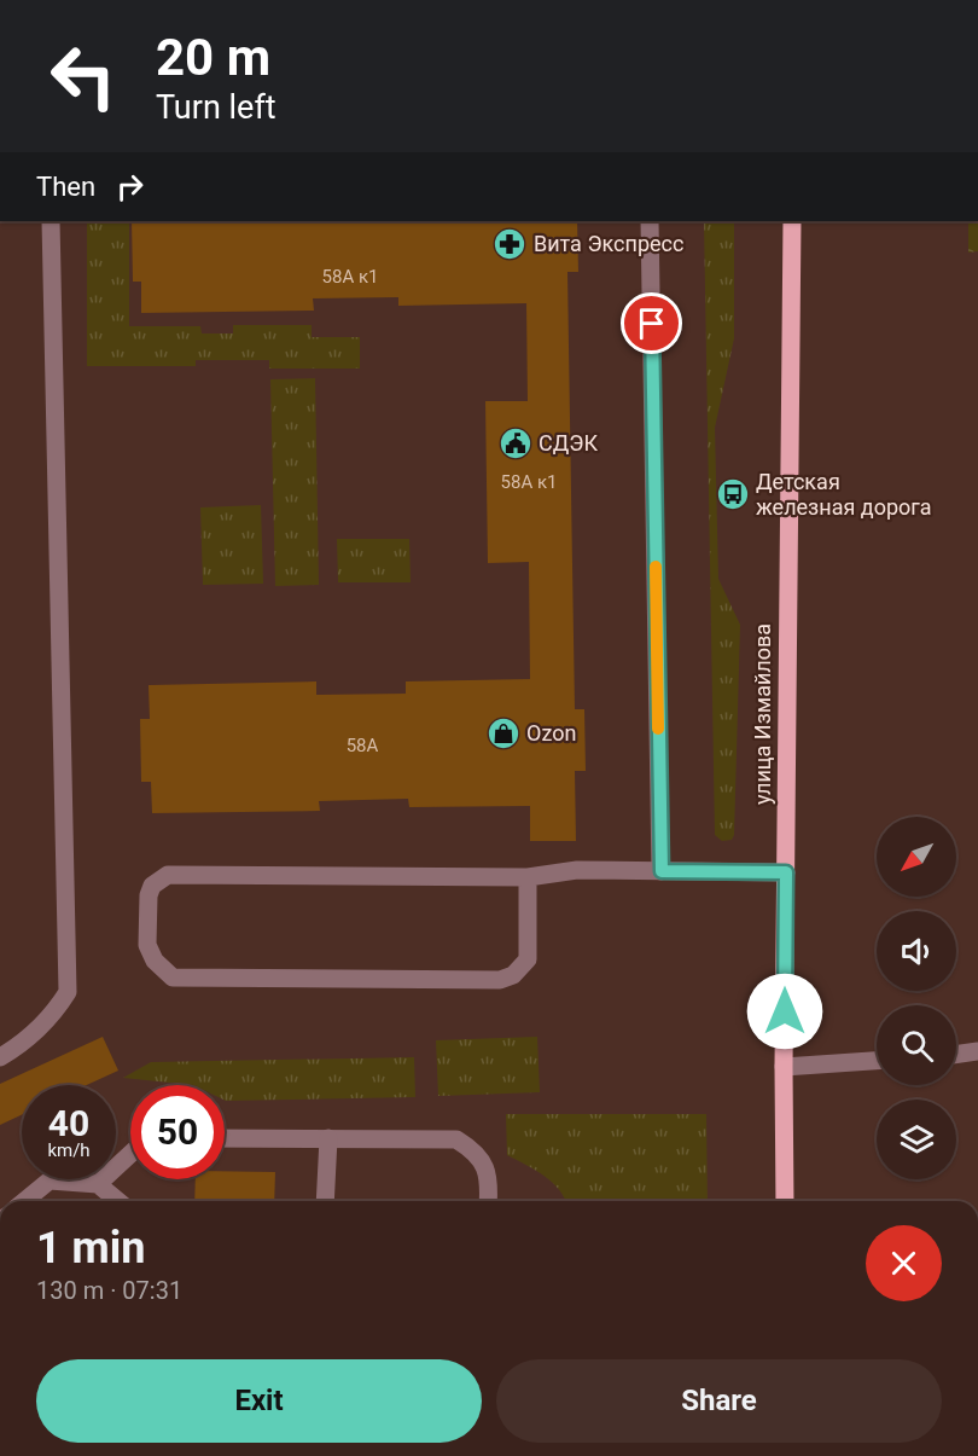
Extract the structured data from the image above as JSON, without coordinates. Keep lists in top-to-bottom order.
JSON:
{
  "streets": {
    "main road": ["улица Измайлова"]
  },
  "places": {
    "pharmacy": ["Вита Экспресс"],
    "public building": ["СДЭК"],
    "bus stop": ["Детская железная дорога"],
    "shop": ["Ozon"]
  },
  "house_numbers": ["58А к1", "58А к1", "58А"],
  "north": "bottom left",
  "page": {
    "turn": ["20 m", "Turn left"],
    "then": "Then",
    "speed": "40 km/h",
    "limit": "50",
    "heading": ["1 min", "130 m · 07:31"],
    "buttons": ["Exit", "Share"]
  }
}
